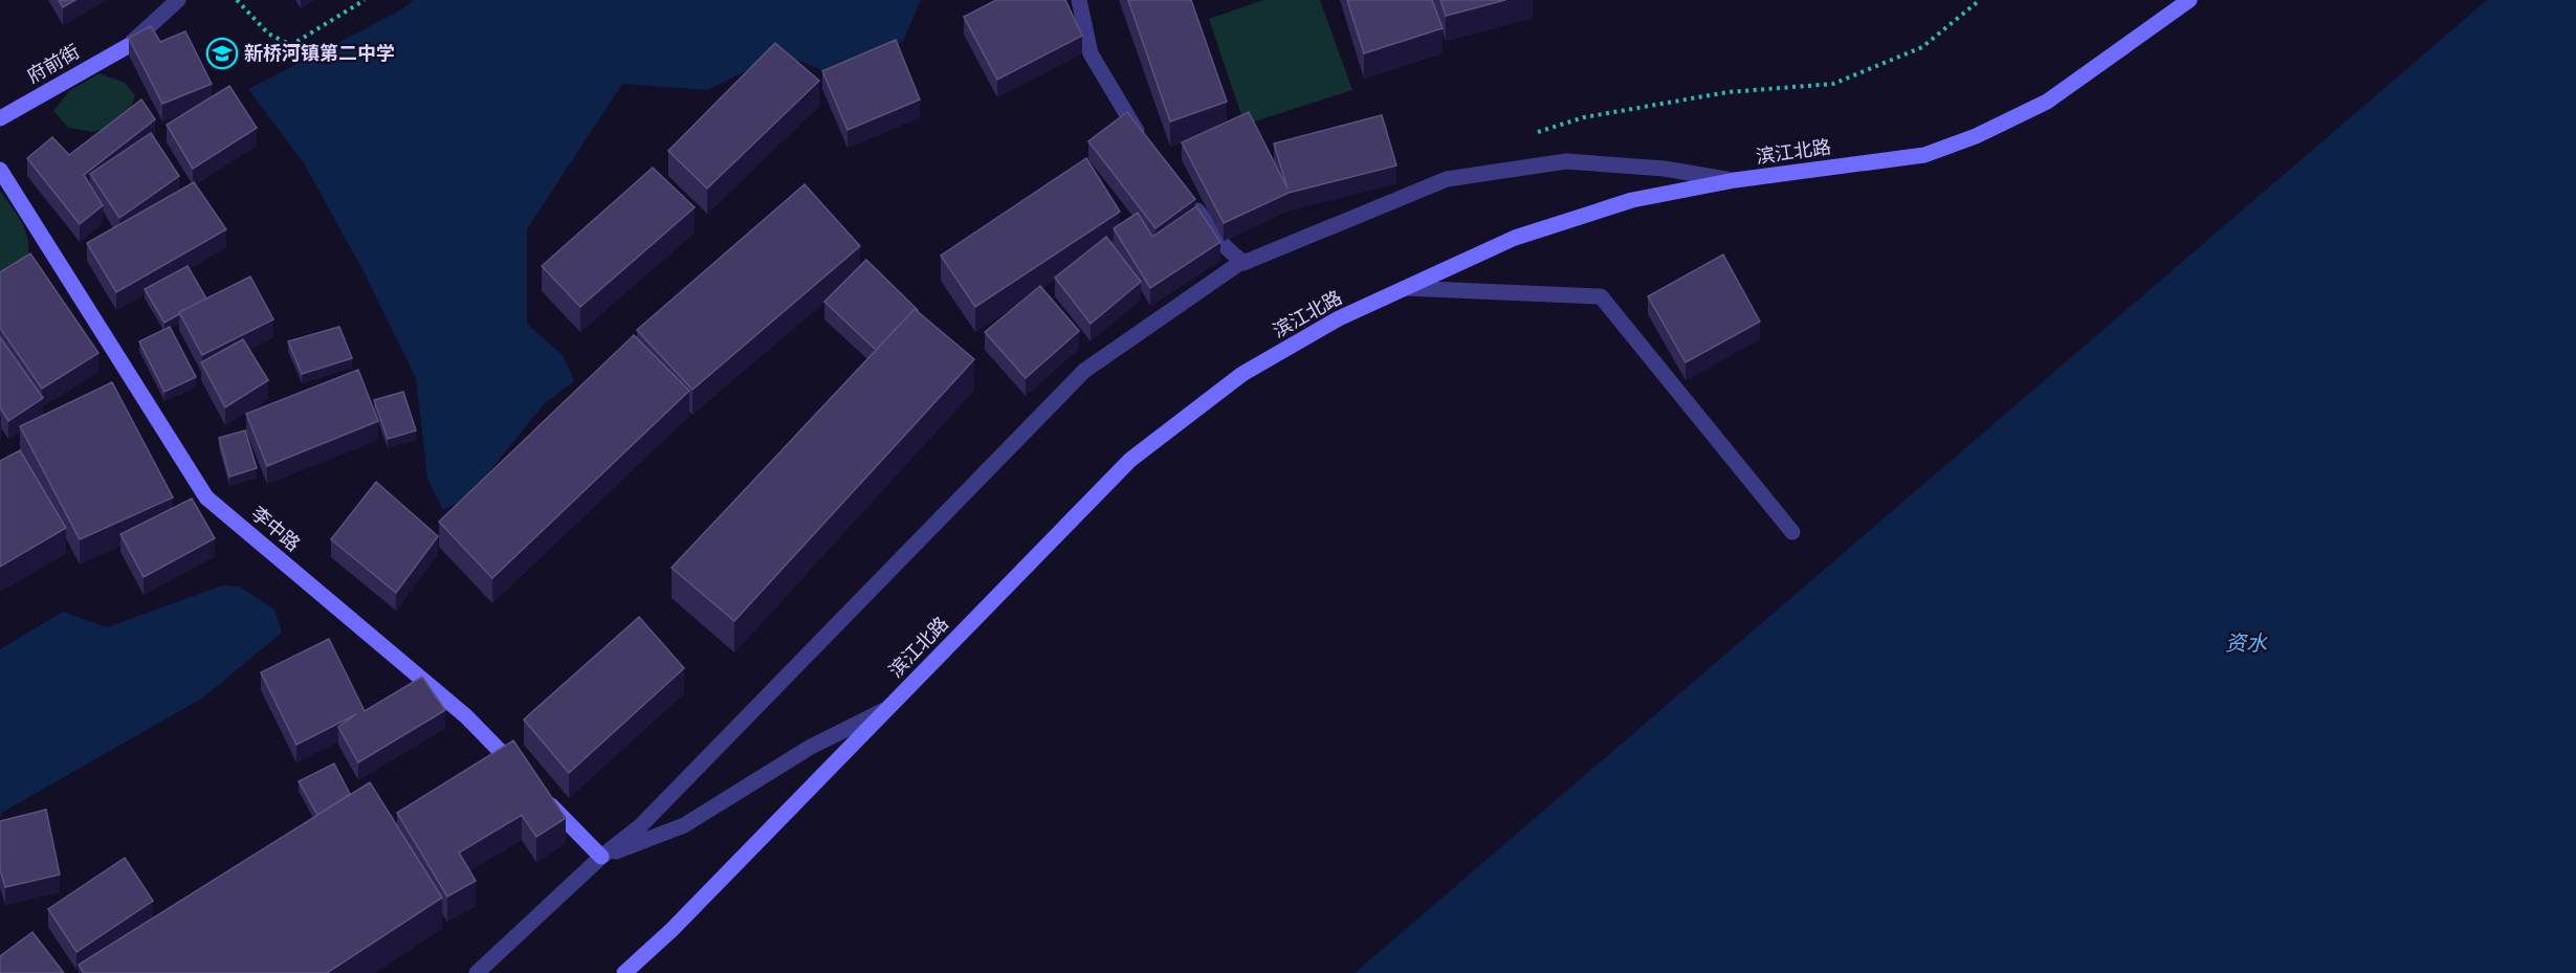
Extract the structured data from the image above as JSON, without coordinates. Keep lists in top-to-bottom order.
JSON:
{
  "streets": {
    "street": ["府前街", "滨江北路", "李中路"]
  },
  "water": ["资水"],
  "places": {
    "school or university": ["新桥河镇第二中学"]
  }
}
